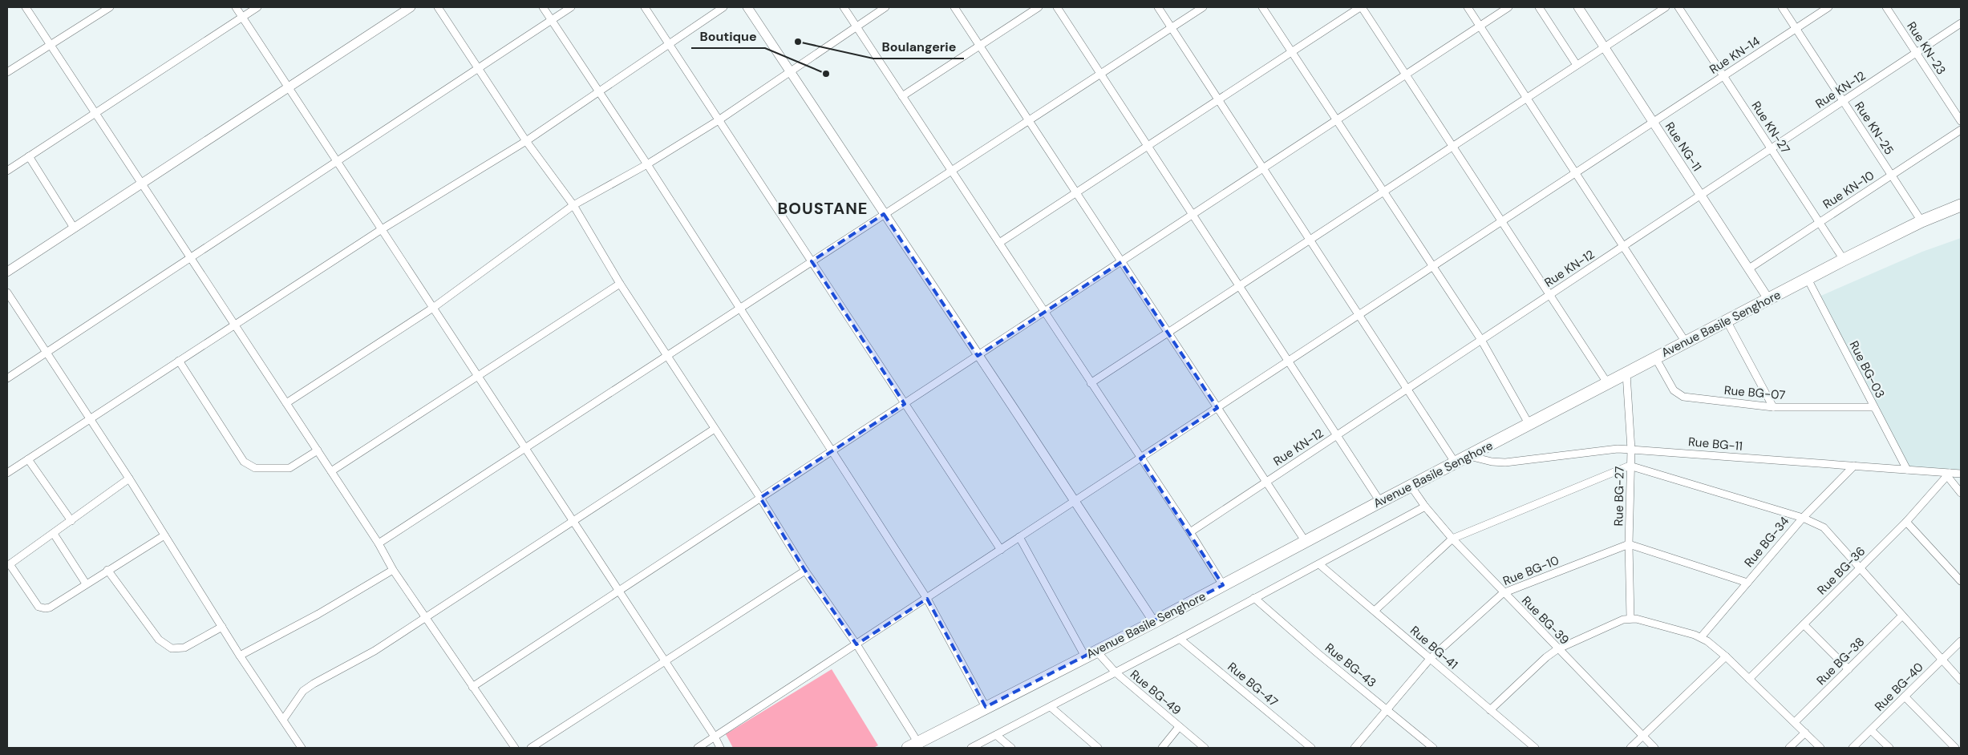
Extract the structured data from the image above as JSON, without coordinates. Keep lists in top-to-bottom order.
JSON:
{
  "streets": {
    "highway": ["Avenue Basile Senghore"],
    "street": [
      "Rue KN-23",
      "Rue KN-14",
      "Rue KN-12",
      "Rue KN-27",
      "Rue KN-25",
      "Rue NG-11",
      "Rue KN-10",
      "Rue BG-03",
      "Rue BG-07",
      "Rue BG-11",
      "Rue BG-27",
      "Rue BG-34",
      "Rue BG-10",
      "Rue BG-36",
      "Rue BG-39",
      "Rue BG-41",
      "Rue BG-38",
      "Rue BG-43",
      "Rue BG-47",
      "Rue BG-40",
      "Rue BG-49"
    ]
  },
  "crossings": [
    ["Rue KN-23", "Rue KN-12"],
    ["Rue KN-14", "Rue KN-27"],
    ["Rue KN-14", "Rue KN-25"],
    ["Rue KN-14", "Rue NG-11"],
    ["Rue KN-12", "Rue KN-27"],
    ["Rue KN-12", "Rue KN-25"],
    ["Rue KN-12", "Rue NG-11"],
    ["Rue KN-27", "Rue KN-10"],
    ["Rue KN-27", "Avenue Basile Senghore"],
    ["Rue KN-25", "Rue KN-10"],
    ["Rue KN-25", "Avenue Basile Senghore"],
    ["Rue NG-11", "Rue KN-10"],
    ["Rue NG-11", "Avenue Basile Senghore"],
    ["Avenue Basile Senghore", "Rue BG-03"],
    ["Avenue Basile Senghore", "Rue BG-07"],
    ["Avenue Basile Senghore", "Rue BG-11"],
    ["Avenue Basile Senghore", "Rue BG-27"],
    ["Avenue Basile Senghore", "Rue BG-39"],
    ["Avenue Basile Senghore", "Rue BG-49"],
    ["Rue BG-03", "Rue BG-07"],
    ["Rue BG-03", "Rue BG-11"],
    ["Rue BG-11", "Rue BG-27"],
    ["Rue BG-11", "Rue BG-34"],
    ["Rue BG-11", "Rue BG-36"],
    ["Rue BG-27", "Rue BG-10"],
    ["Rue BG-10", "Rue BG-39"],
    ["Rue BG-10", "Rue BG-41"],
    ["Rue BG-10", "Rue BG-43"]
  ],
  "districts": ["BOUSTANE"],
  "places": ["Boulangerie", "Boutique"]
}
